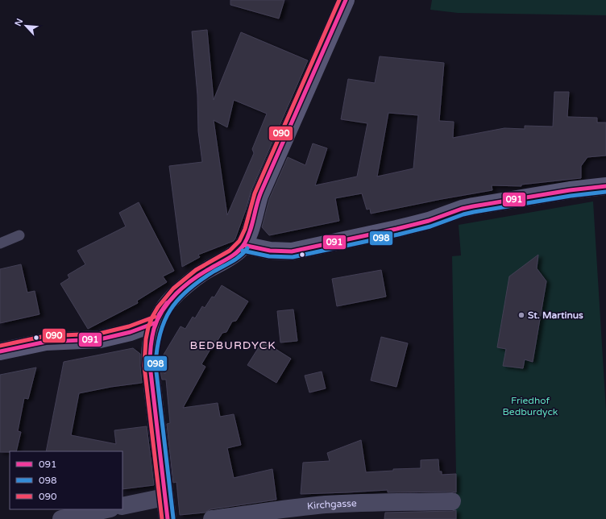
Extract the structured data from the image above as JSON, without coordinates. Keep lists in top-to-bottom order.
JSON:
{
  "streets": {
    "street": ["Kirchgasse"]
  },
  "districts": ["BEDBURDYCK"],
  "parks": ["Friedhof Bedburdyck"],
  "places": ["St. Martinus"],
  "lines": ["transit line 091", "transit line 090", "transit line 098"],
  "legend": ["091", "098", "090"],
  "north": "top left"
}
